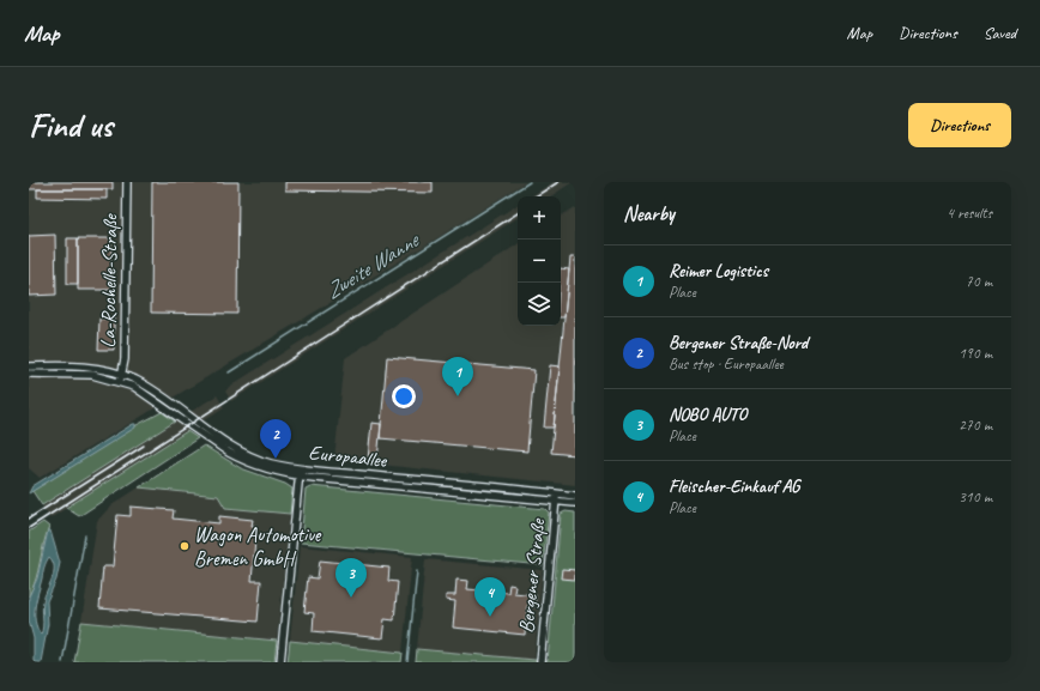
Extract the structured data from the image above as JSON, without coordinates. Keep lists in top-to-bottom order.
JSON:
{
  "streets": {
    "street": ["La-Rochelle-Straße", "Europaallee", "Bergener Straße"]
  },
  "crossings": [
    ["La-Rochelle-Straße", "Europaallee"],
    ["Europaallee", "Bergener Straße"]
  ],
  "water": ["Zweite Wanne"],
  "places": ["Wagon Automotive Bremen GmbH"],
  "page": {
    "header": "Map",
    "nav": ["Map", "Directions", "Saved"],
    "buttons": "Directions",
    "title": "Find us",
    "heading": ["Nearby", "4 results"],
    "map_buttons": ["+", "−"],
    "list": [
      {
        "mark": "1",
        "name": "Reimer Logistics",
        "note": "Place",
        "value": "70 m"
      },
      {
        "mark": "2",
        "name": "Bergener Straße-Nord",
        "note": "Bus stop · Europaallee",
        "value": "190 m"
      },
      {
        "mark": "3",
        "name": "NOBO AUTO",
        "note": "Place",
        "value": "270 m"
      },
      {
        "mark": "4",
        "name": "Fleischer-Einkauf AG",
        "note": "Place",
        "value": "310 m"
      }
    ],
    "pins": [
      "1",
      "2",
      "3",
      "4"
    ]
  }
}
